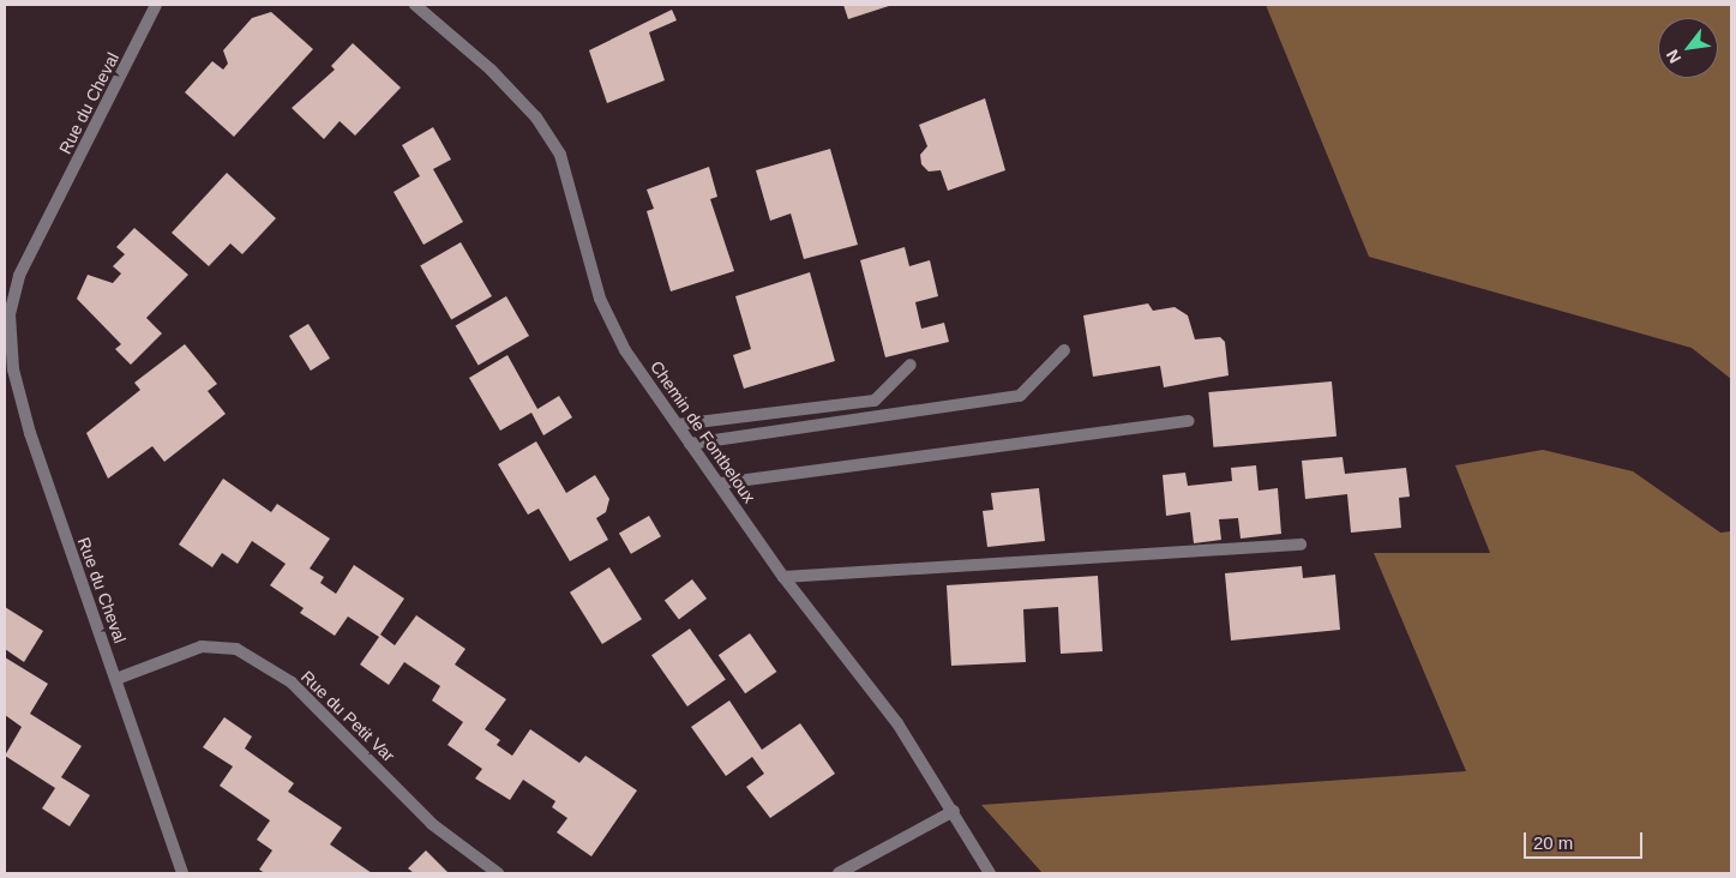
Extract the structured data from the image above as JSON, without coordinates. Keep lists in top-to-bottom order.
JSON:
{
  "streets": {
    "street": ["Rue du Cheval", "Chemin de Fontbeloux", "Rue du Petit Var"]
  },
  "crossings": [
    ["Rue du Cheval", "Rue du Petit Var"]
  ],
  "scale_bar": "20 m",
  "north": "bottom left"
}
